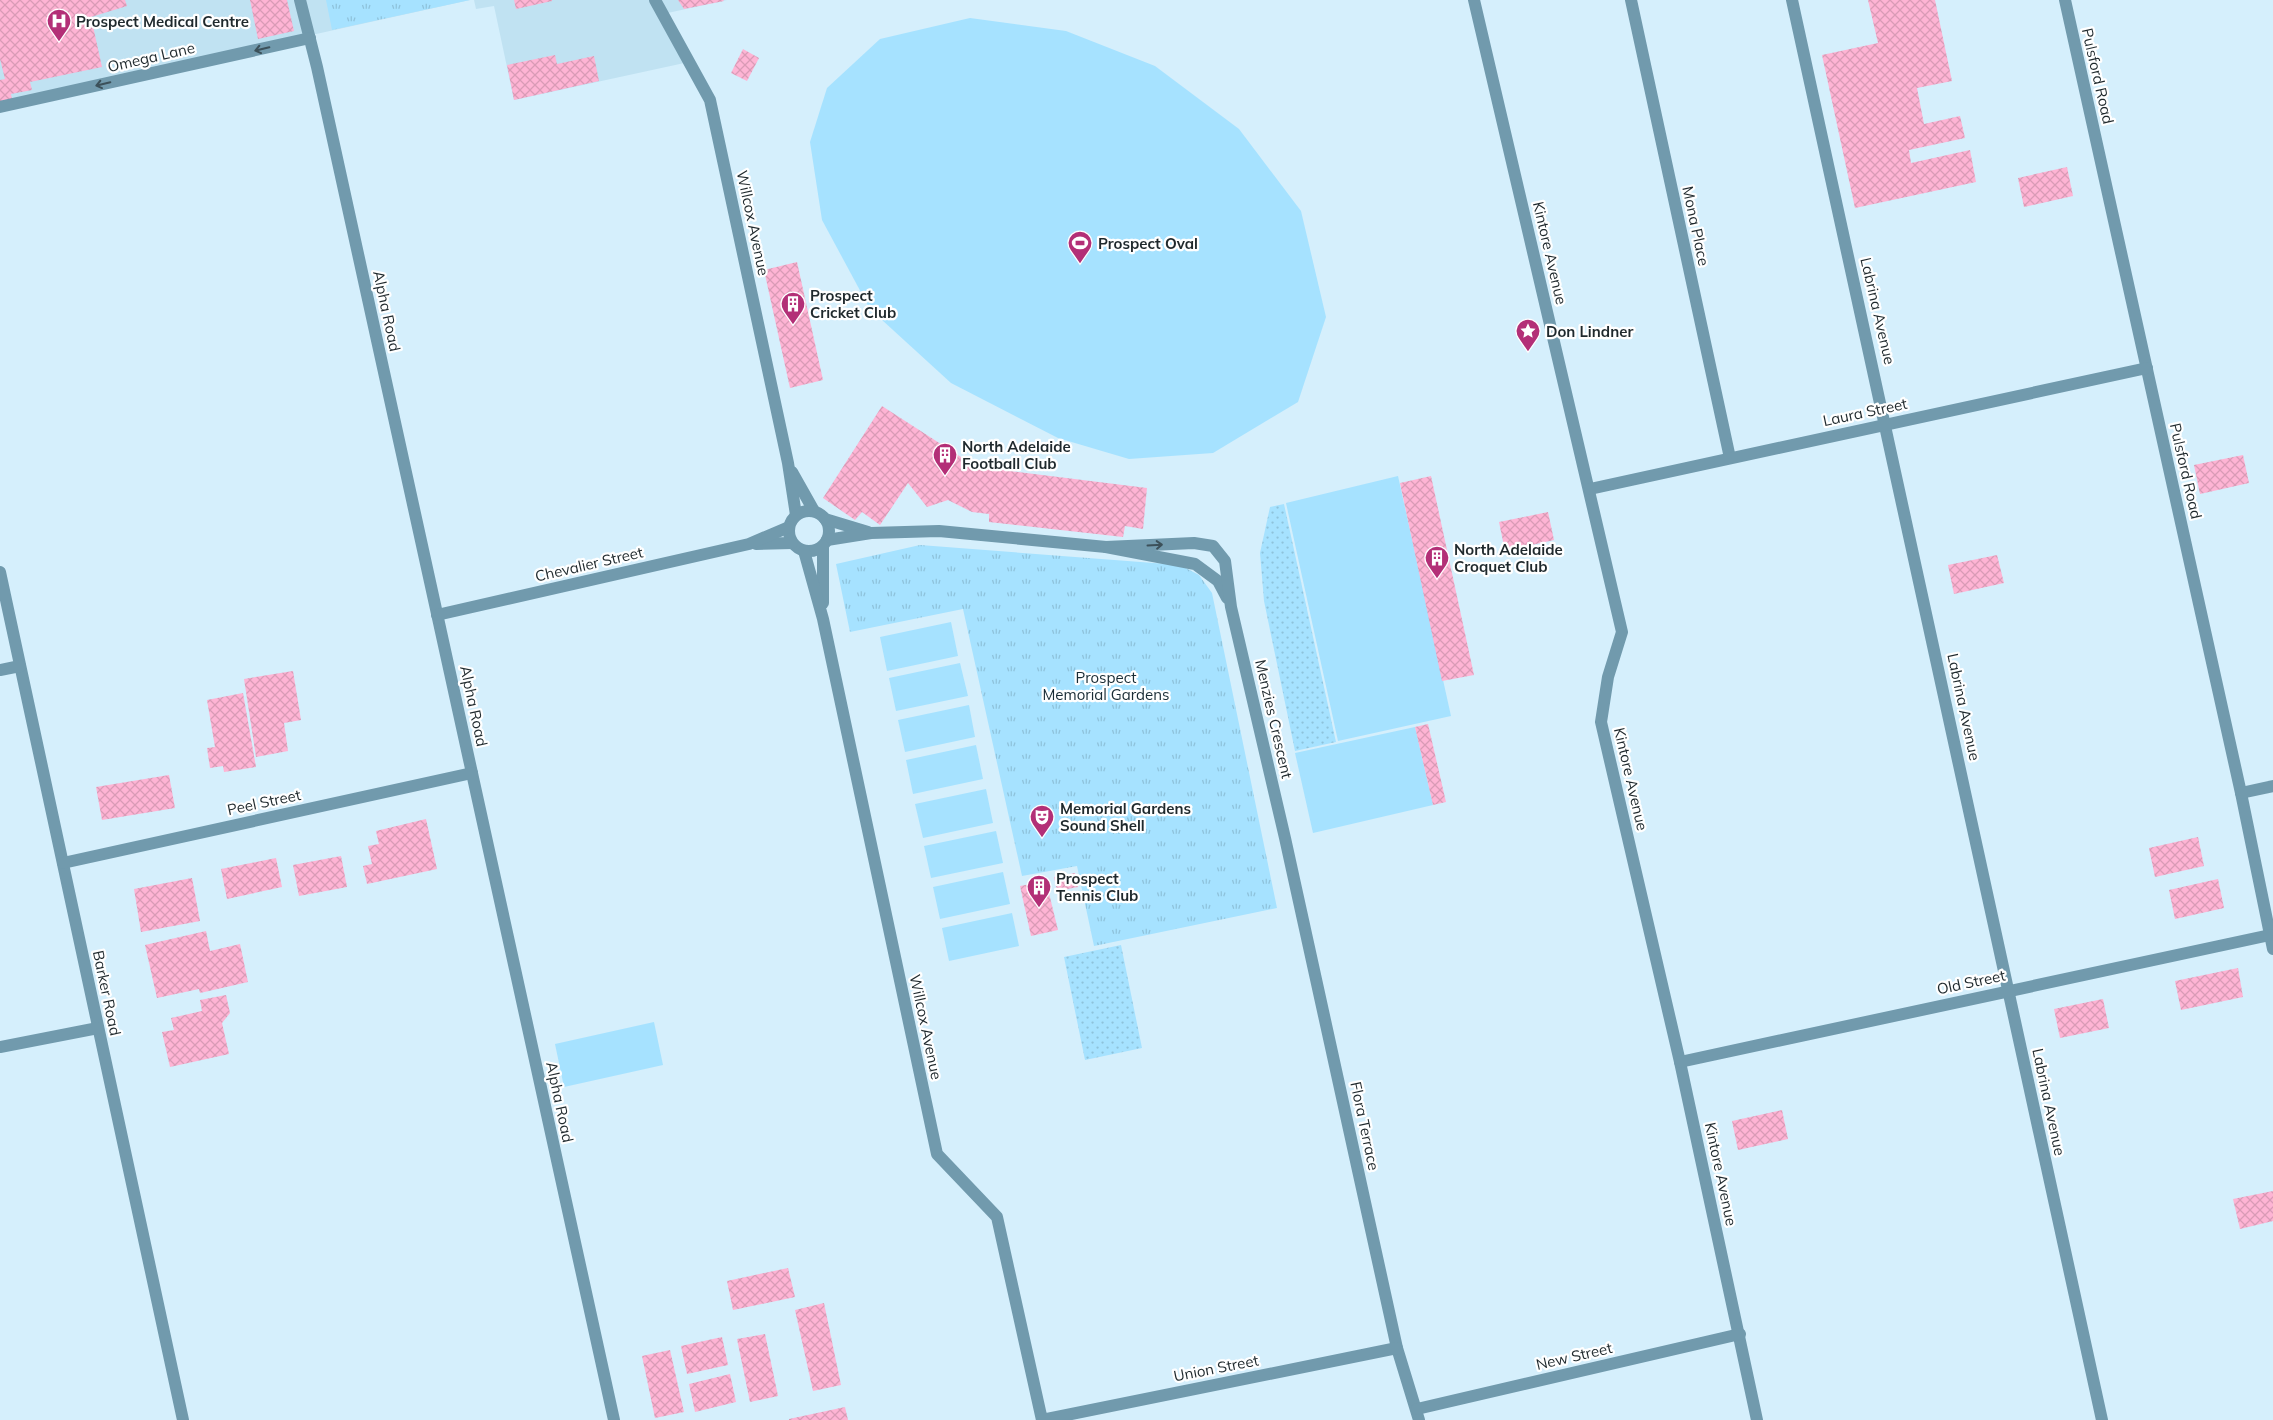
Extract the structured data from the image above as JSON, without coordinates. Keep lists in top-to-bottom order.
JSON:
{
  "streets": {
    "street": [
      "Omega Lane",
      "Pulsford Road",
      "Willcox Avenue",
      "Mona Place",
      "Kintore Avenue",
      "Alpha Road",
      "Labrina Avenue",
      "Laura Street",
      "Chevalier Street",
      "Menzies Crescent",
      "Peel Street",
      "Old Street",
      "Barker Road",
      "Flora Terrace",
      "New Street",
      "Union Street"
    ]
  },
  "crossings": [
    ["Omega Lane", "Alpha Road"],
    ["Pulsford Road", "Laura Street"],
    ["Pulsford Road", "Old Street"],
    ["Willcox Avenue", "Chevalier Street"],
    ["Willcox Avenue", "Menzies Crescent"],
    ["Willcox Avenue", "Union Street"],
    ["Mona Place", "Laura Street"],
    ["Kintore Avenue", "Laura Street"],
    ["Kintore Avenue", "Old Street"],
    ["Kintore Avenue", "New Street"],
    ["Alpha Road", "Chevalier Street"],
    ["Alpha Road", "Peel Street"],
    ["Labrina Avenue", "Laura Street"],
    ["Labrina Avenue", "Old Street"],
    ["Chevalier Street", "Menzies Crescent"],
    ["Menzies Crescent", "Flora Terrace"],
    ["Peel Street", "Barker Road"],
    ["Flora Terrace", "New Street"],
    ["Flora Terrace", "Union Street"]
  ],
  "one_way": ["Omega Lane"],
  "parks": ["Prospect Memorial Gardens"],
  "places": {
    "hospital": ["Prospect Medical Centre"],
    "sports": ["Prospect Oval"],
    "building": [
      "Prospect Cricket Club",
      "North Adelaide Football Club",
      "North Adelaide Croquet Club",
      "Prospect Tennis Club"
    ],
    "place": ["Don Lindner"],
    "theatre": ["Memorial Gardens Sound Shell"]
  }
}
